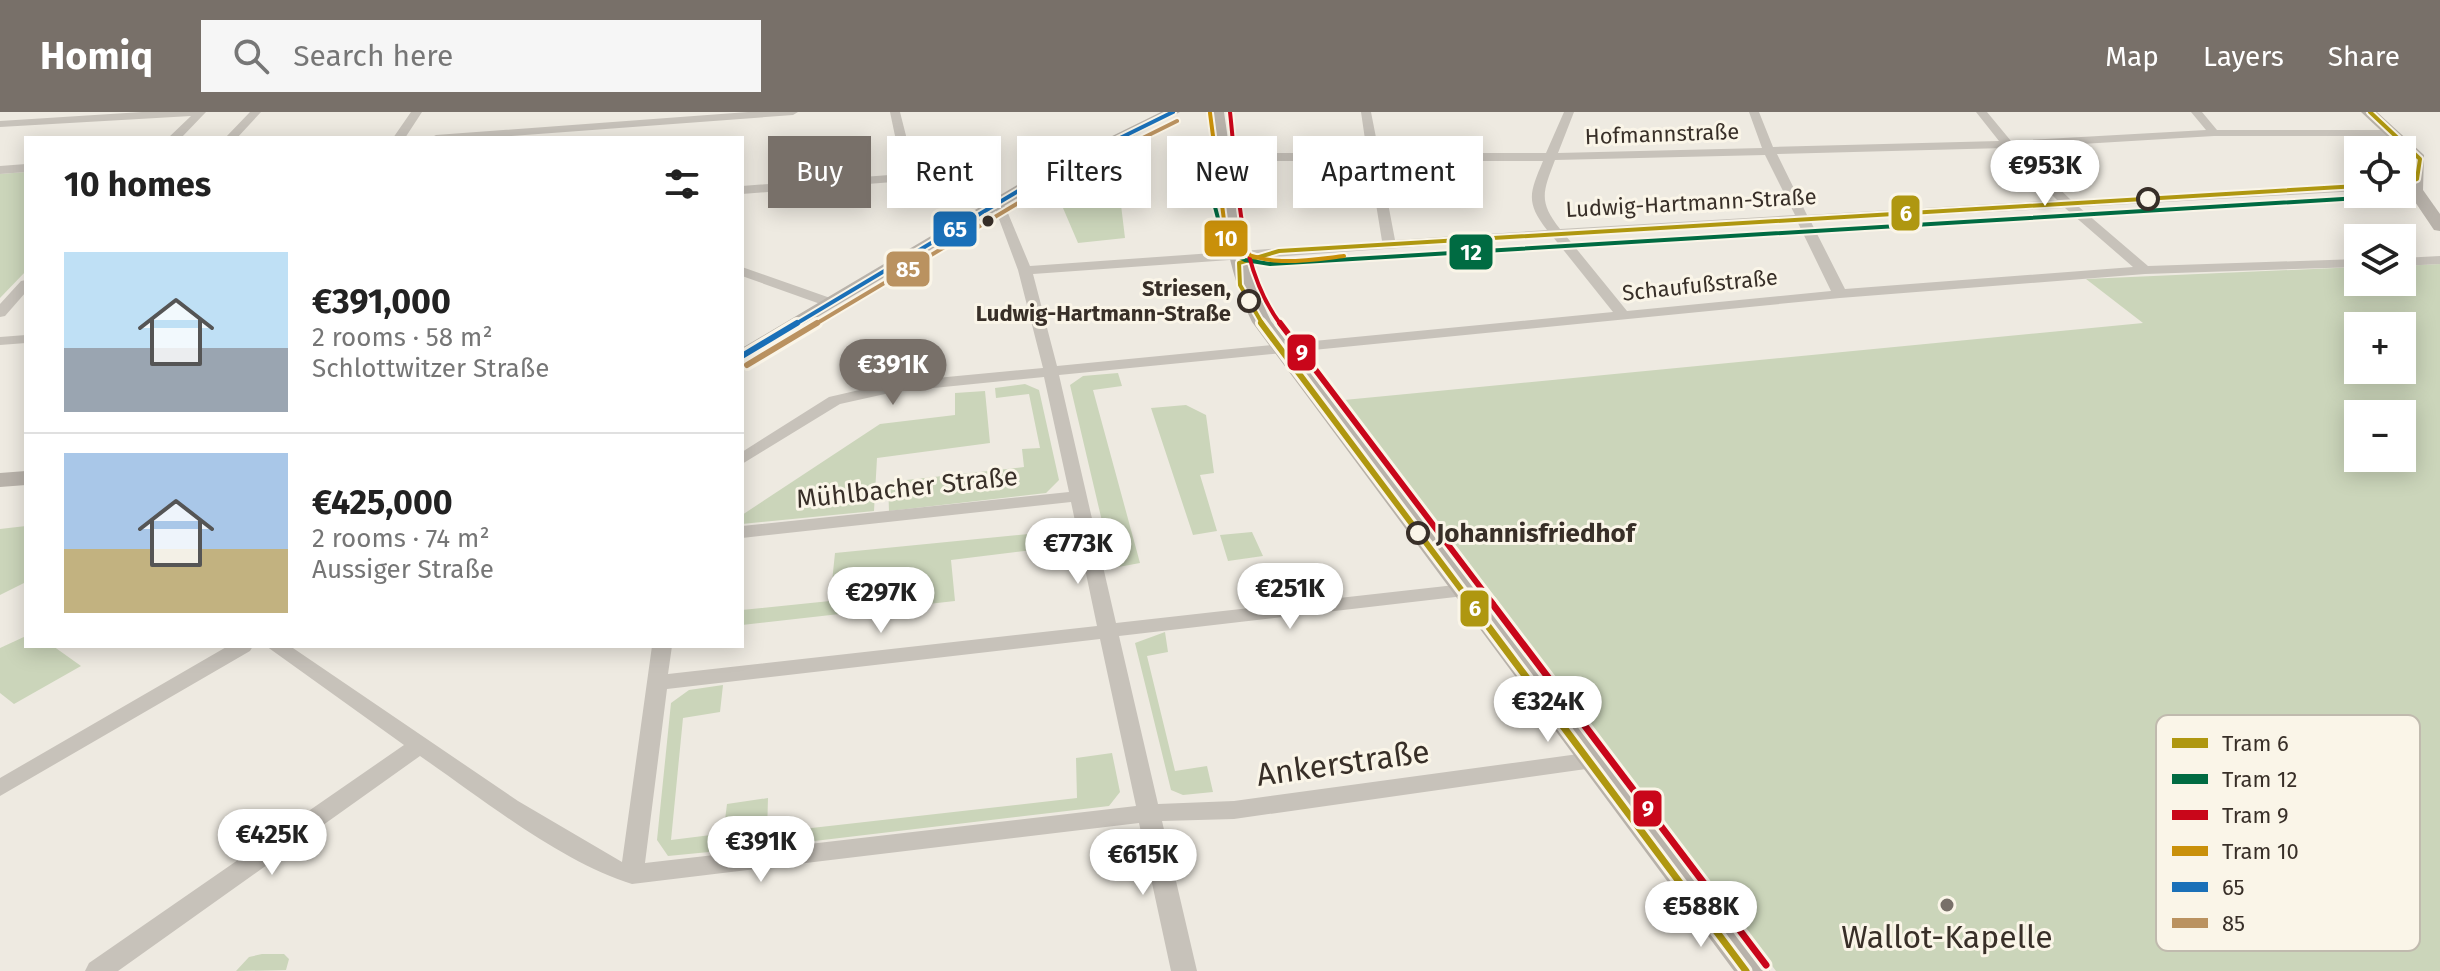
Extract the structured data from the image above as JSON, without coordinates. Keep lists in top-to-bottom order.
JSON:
{
  "streets": {
    "street": [
      "Hofmannstraße",
      "Ludwig-Hartmann-Straße",
      "Schaufußstraße",
      "Mühlbacher Straße",
      "Ankerstraße"
    ]
  },
  "places": ["Striesen, Ludwig-Hartmann-Straße", "Johannisfriedhof", "Wallot-Kapelle"],
  "lines": [
    "tram line 6",
    "tram line 9",
    "transit line 65",
    "tram line 10",
    "transit line 85",
    "tram line 12"
  ],
  "legend": [
    "Tram 6",
    "Tram 12",
    "Tram 9",
    "Tram 10",
    "65",
    "85"
  ],
  "page": {
    "header": "Homiq",
    "search": "Search here",
    "nav": ["Map", "Layers", "Share"],
    "map_buttons": ["+", "−"],
    "chip": [
      "Buy",
      "Rent",
      "Filters",
      "New",
      "Apartment"
    ],
    "heading": "10 homes",
    "price": [
      "€953K",
      "€391K",
      "€773K",
      "€251K",
      "€297K",
      "€324K",
      "€425K",
      "€391K",
      "€615K",
      "€588K"
    ],
    "list": [
      {
        "name": "€391,000",
        "note": "2 rooms · 58 m² · Schlottwitzer Straße"
      },
      {
        "name": "€425,000",
        "note": "2 rooms · 74 m² · Aussiger Straße"
      }
    ]
  }
}
